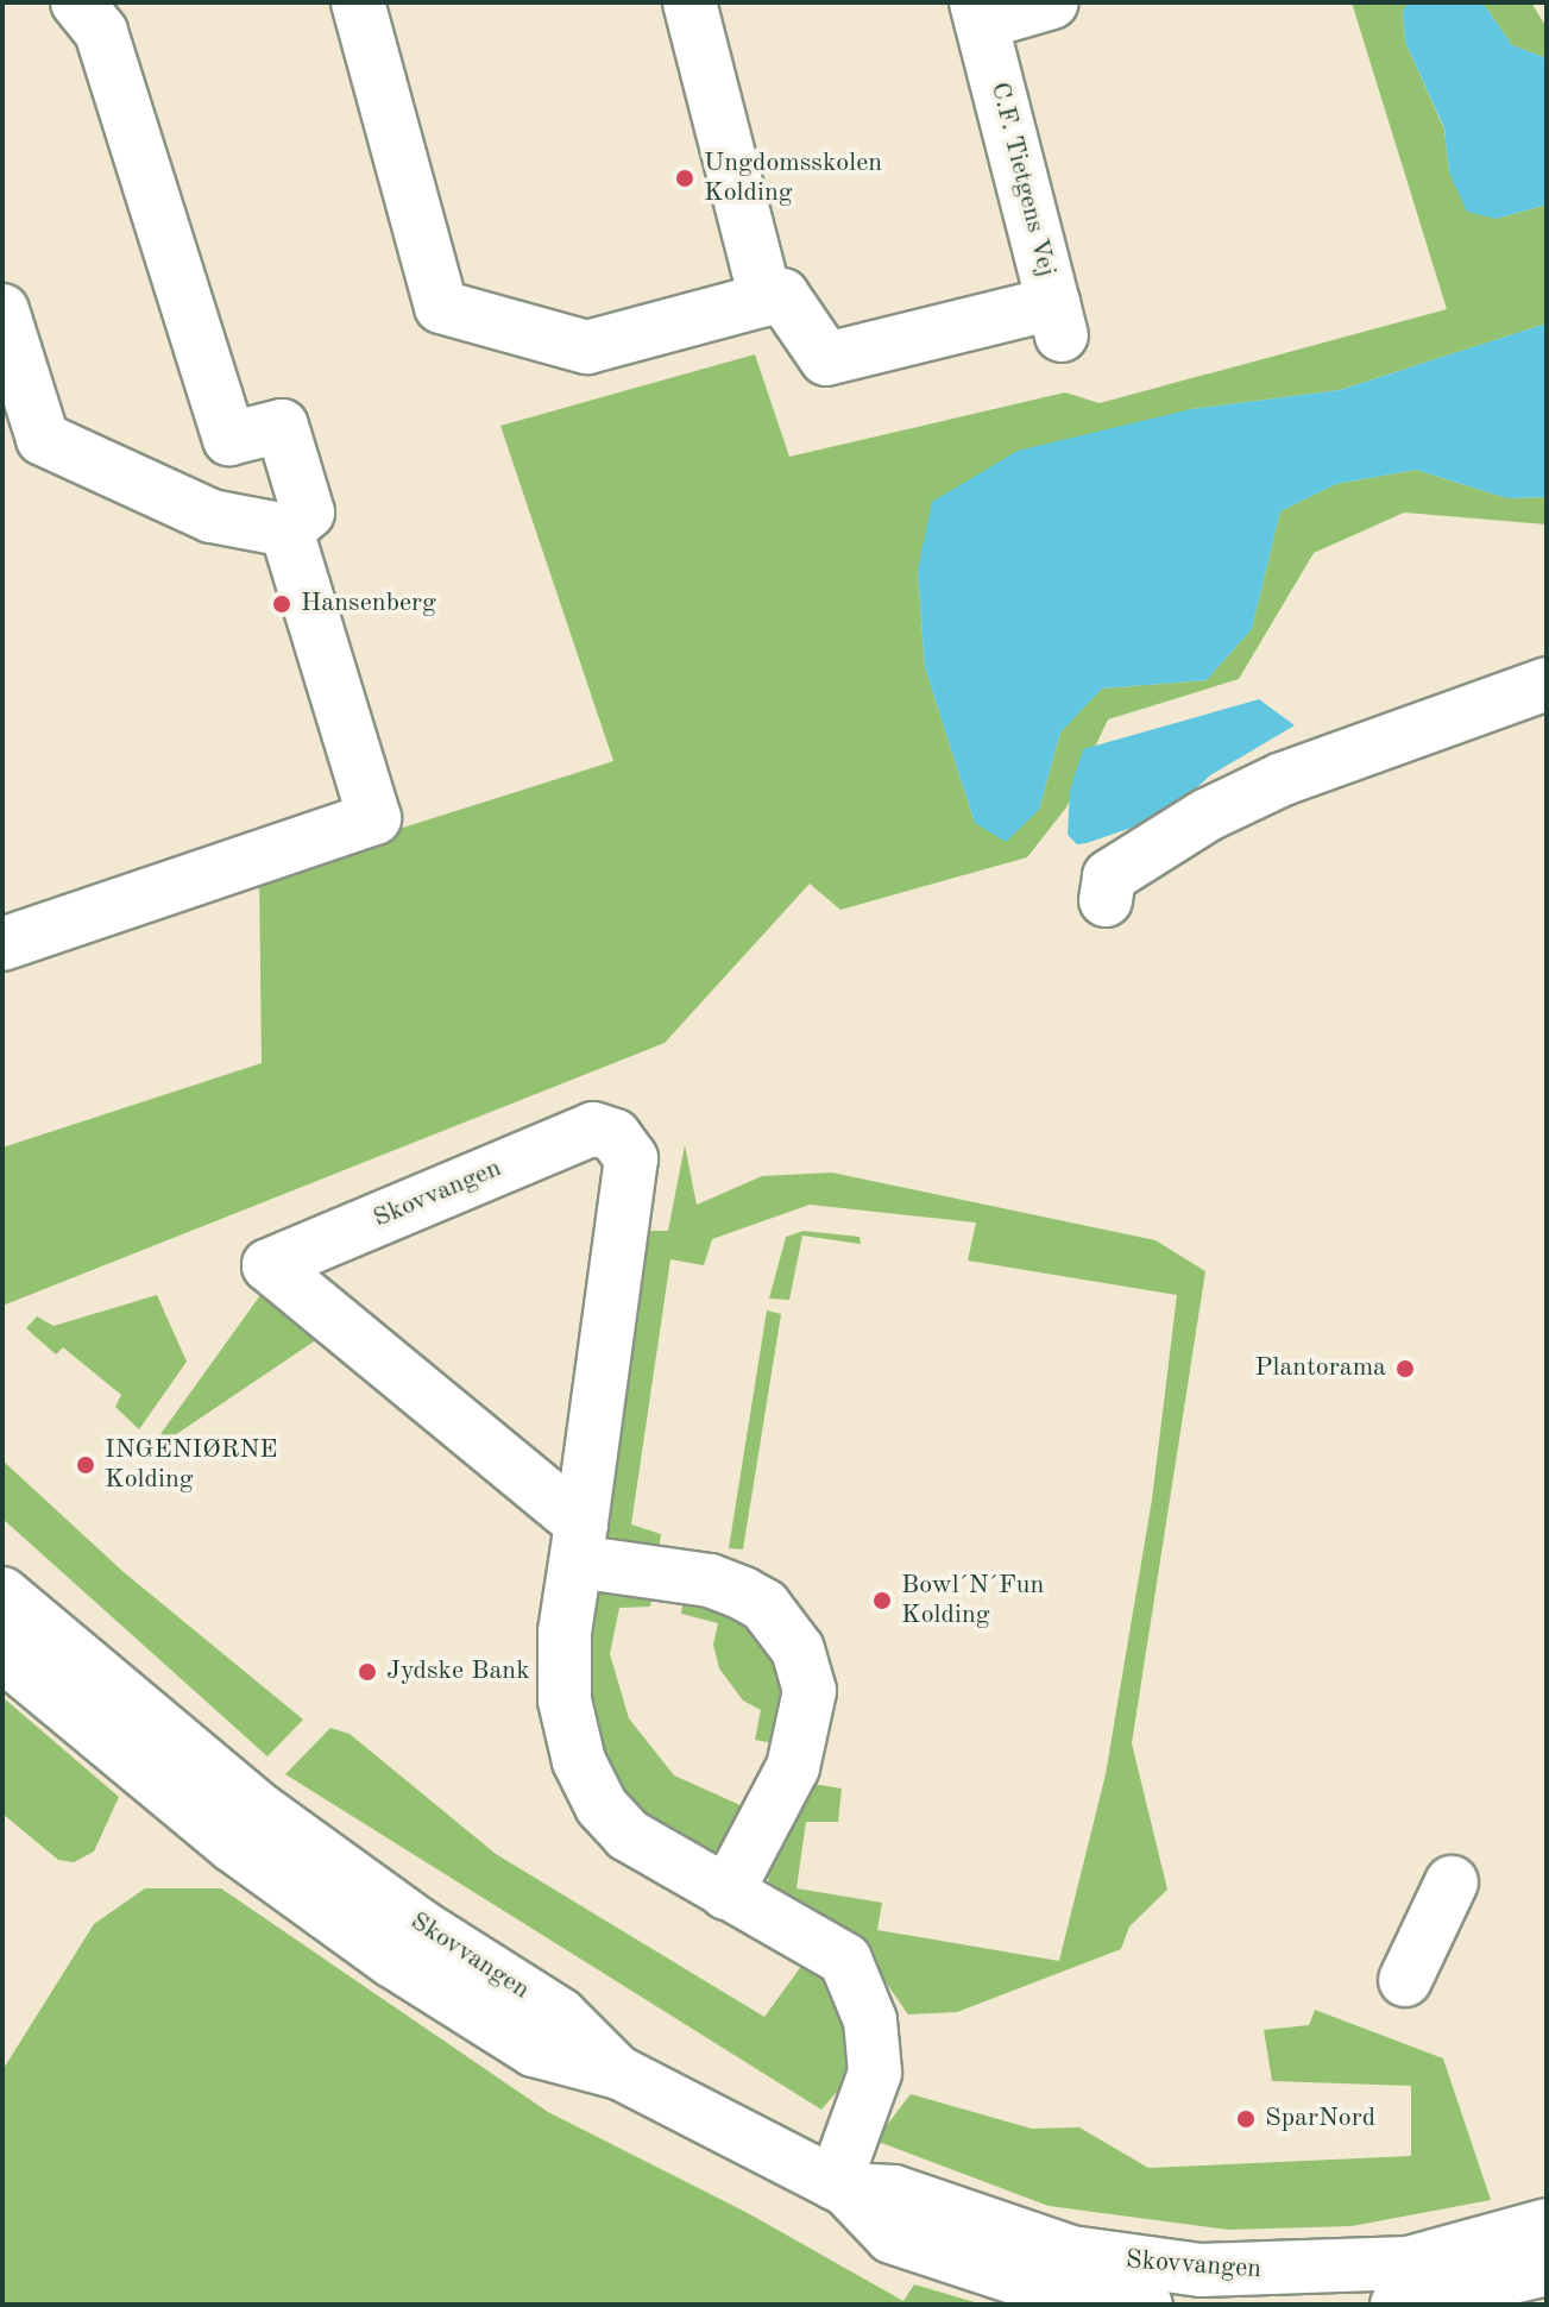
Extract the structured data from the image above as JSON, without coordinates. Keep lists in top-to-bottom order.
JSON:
{
  "streets": {
    "street": ["C.F. Tietgens Vej", "Skovvangen"]
  },
  "places": [
    "Ungdomsskolen Kolding",
    "Hansenberg",
    "Plantorama",
    "INGENIØRNE Kolding",
    "Bowl´N´Fun Kolding",
    "Jydske Bank",
    "SparNord"
  ]
}
